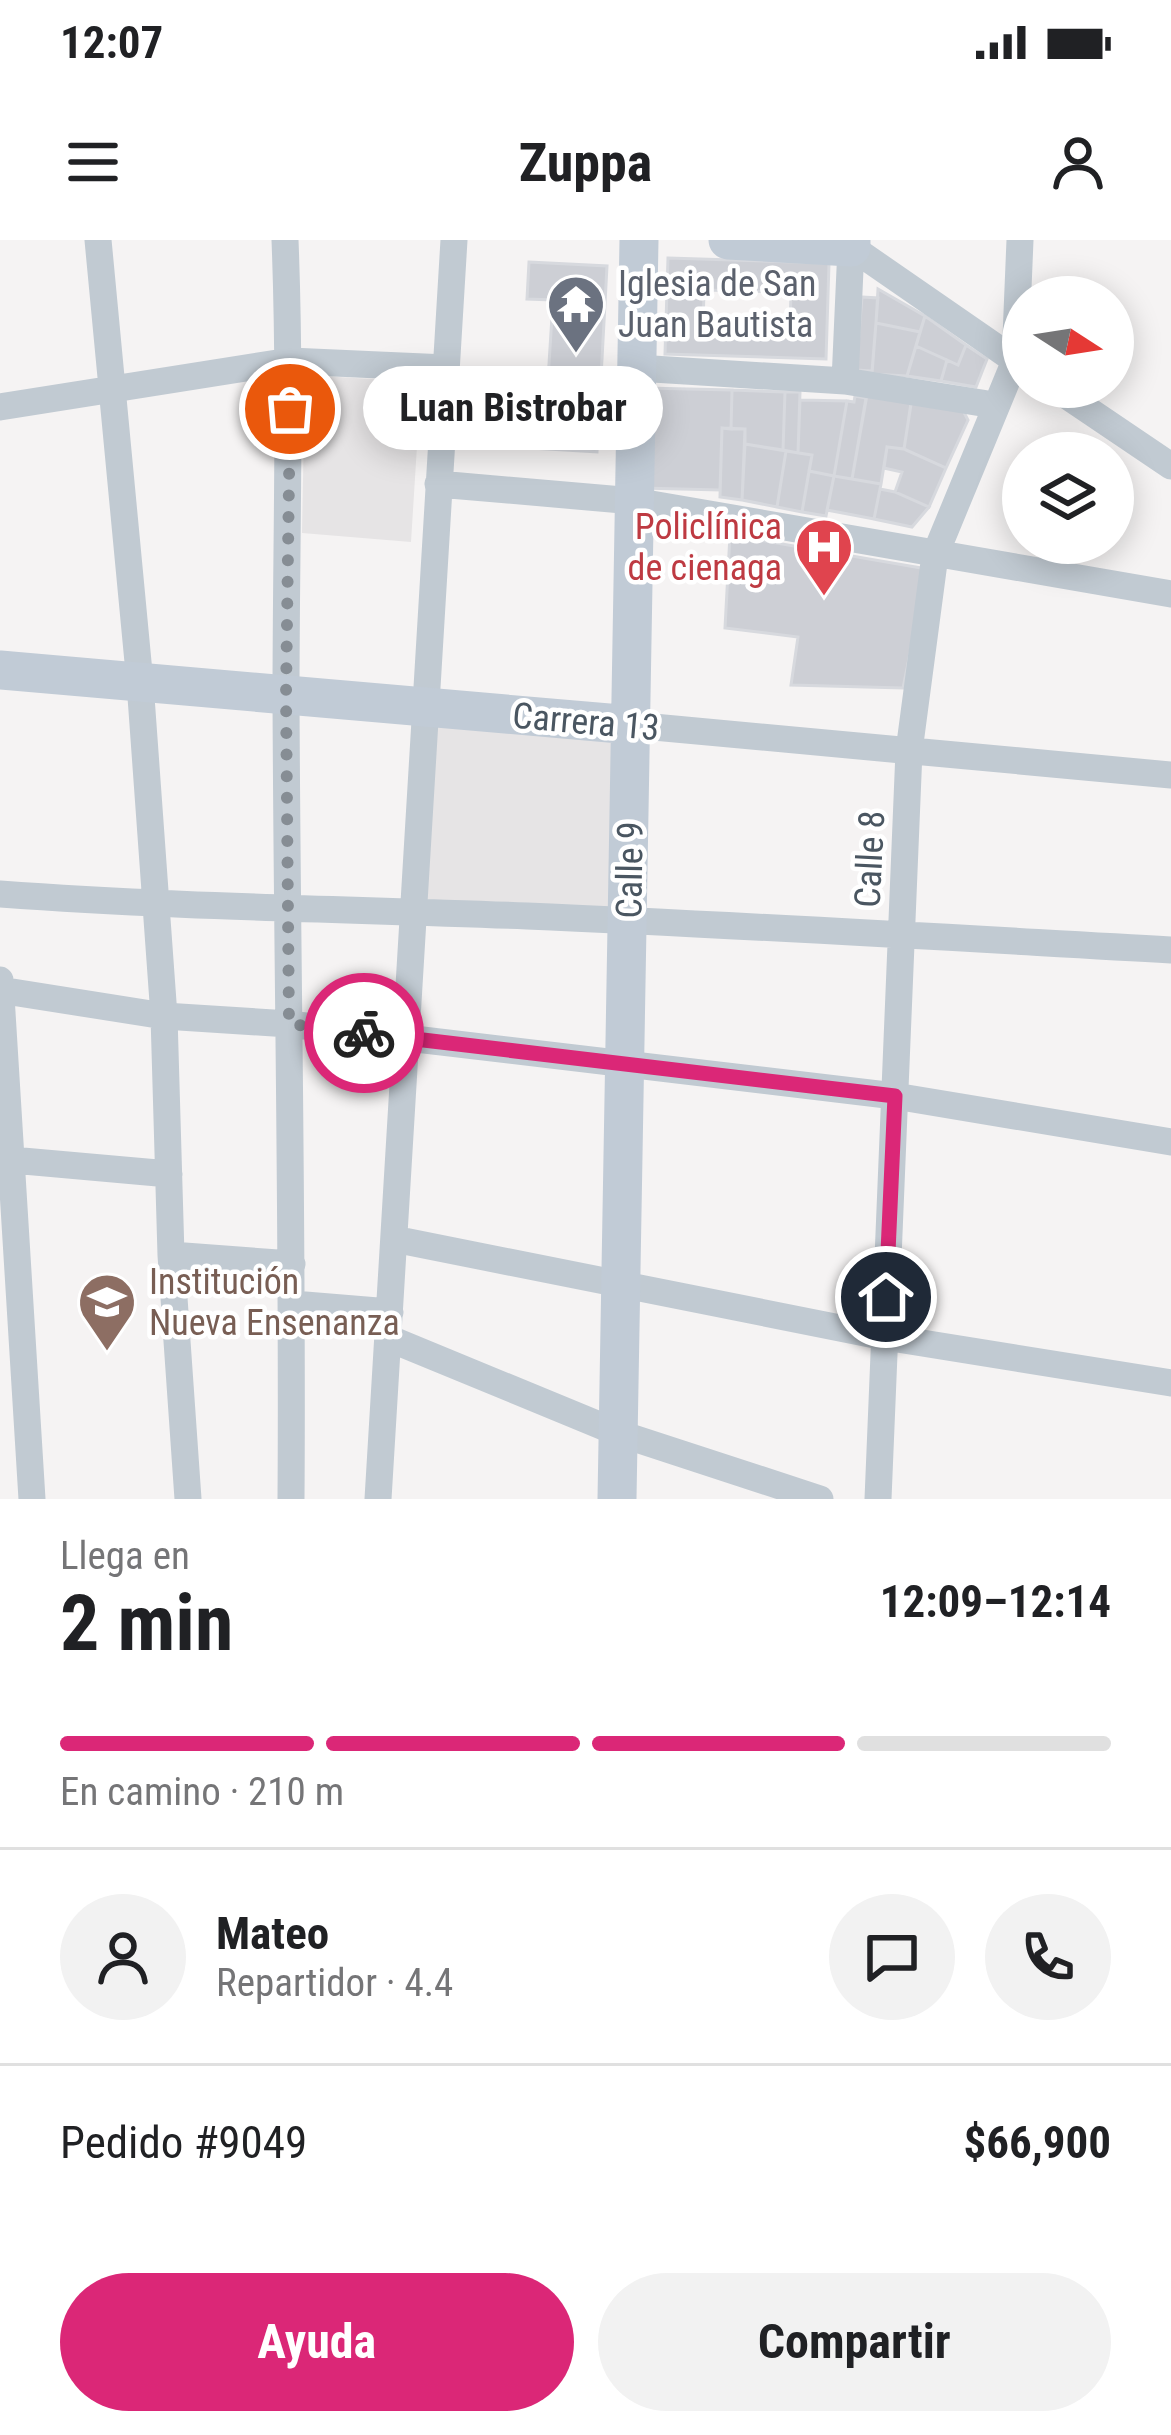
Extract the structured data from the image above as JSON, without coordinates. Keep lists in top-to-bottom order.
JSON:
{
  "streets": {
    "street": ["Carrera 13", "Calle 8", "Calle 9"]
  },
  "crossings": [
    ["Carrera 13", "Calle 8"],
    ["Carrera 13", "Calle 9"]
  ],
  "places": {
    "temple": ["Iglesia de San Juan Bautista"],
    "other": ["Luan Bistrobar"],
    "hospital": ["Policlínica de cienaga"],
    "school or university": ["Institución Nueva Ensenanza"]
  },
  "north": "right",
  "page": {
    "status": "12:07",
    "header": "Zuppa",
    "bubble": "Luan Bistrobar",
    "heading": ["2 min", "Llega en", "12:09–12:14"],
    "panel": [
      "Mateo",
      "Repartidor · 4.4",
      "Pedido #9049",
      "$66,900"
    ],
    "bar": "En camino · 210 m",
    "buttons": ["Ayuda", "Compartir"]
  }
}
